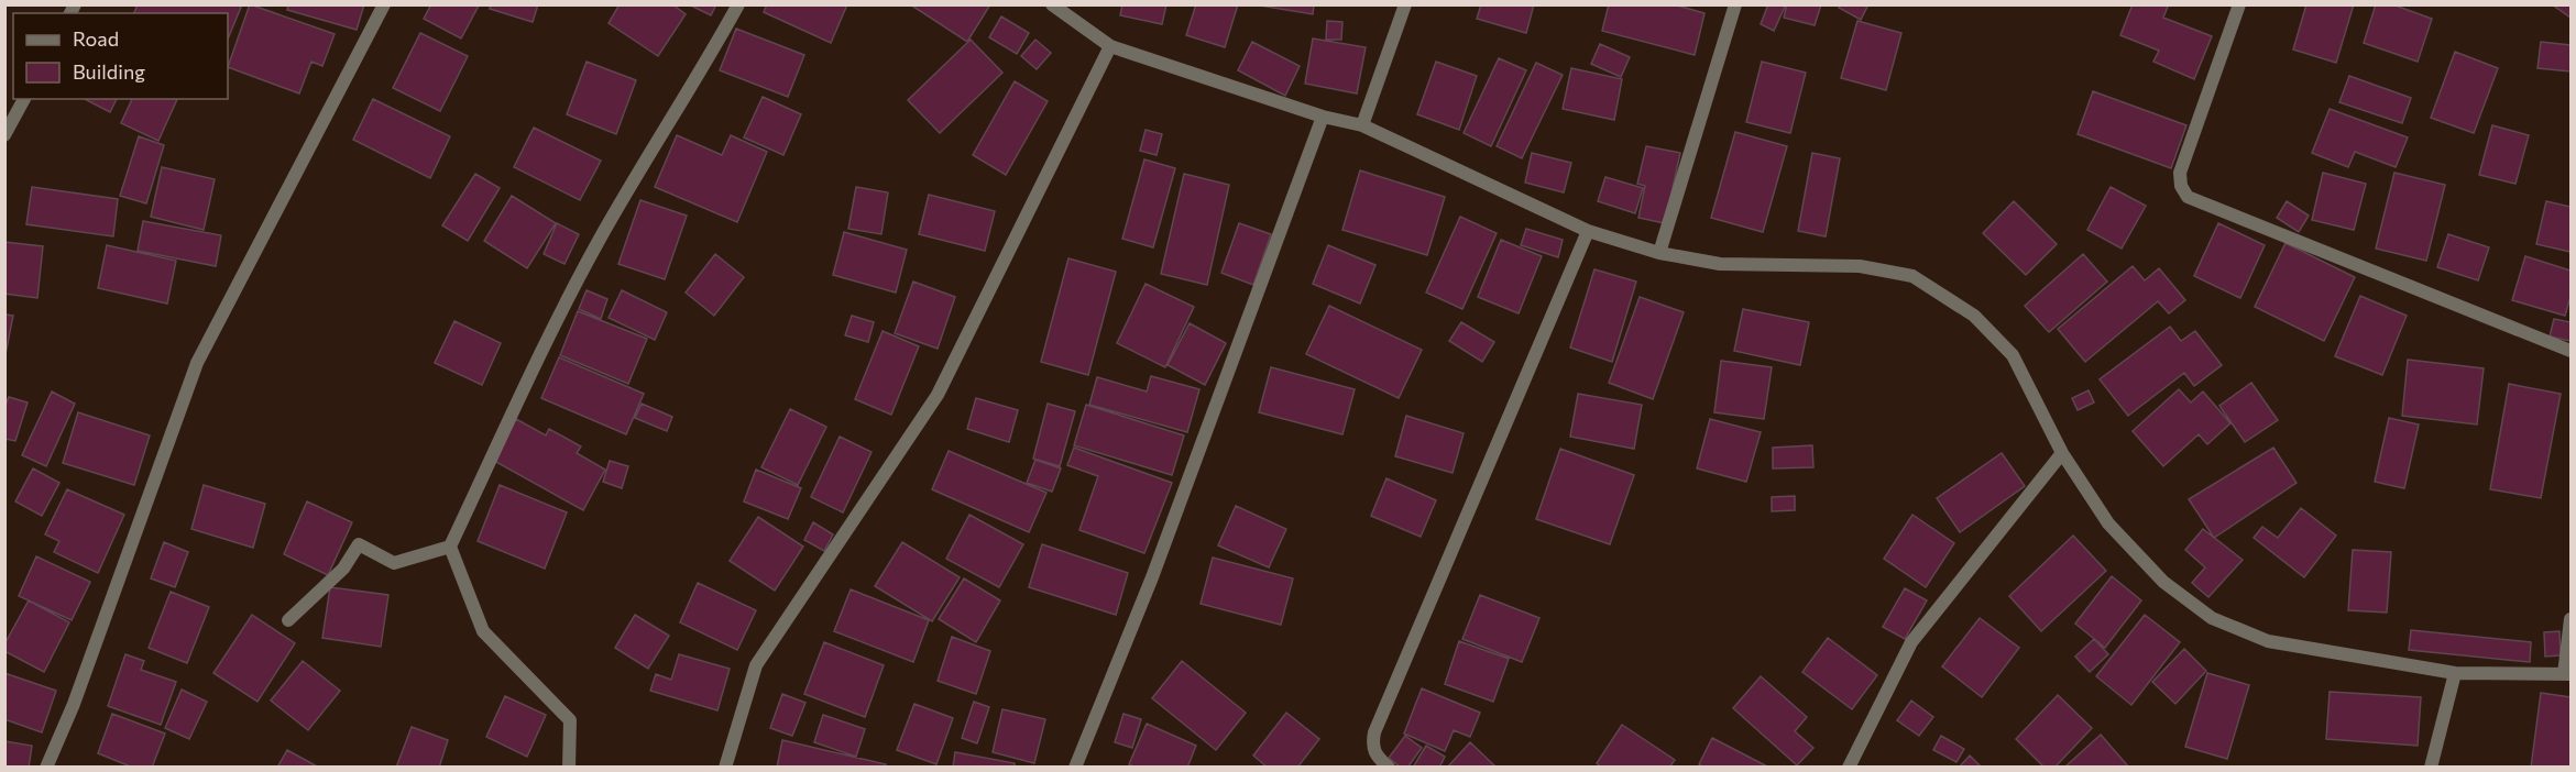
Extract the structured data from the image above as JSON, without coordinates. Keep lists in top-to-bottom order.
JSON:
{
  "legend": ["Road", "Building"]
}
